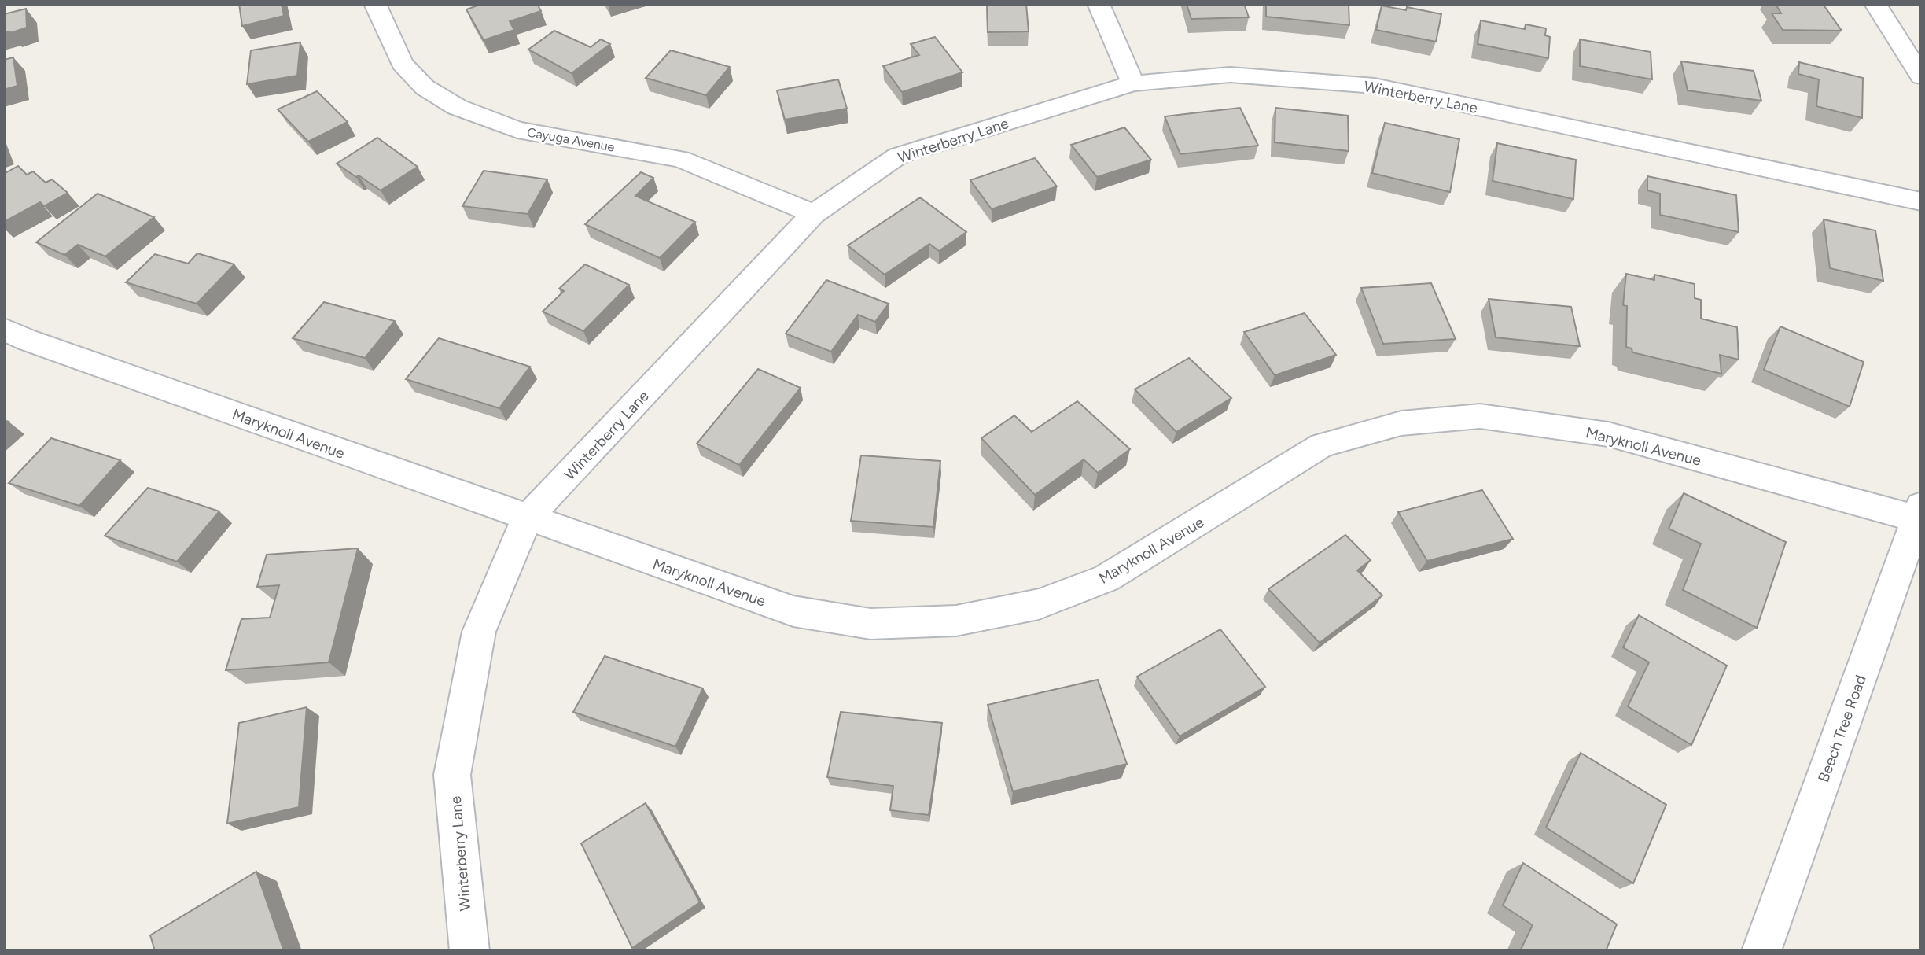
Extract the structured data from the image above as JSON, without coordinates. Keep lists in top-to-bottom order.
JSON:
{
  "streets": {
    "street": [
      "Winterberry Lane",
      "Cayuga Avenue",
      "Maryknoll Avenue",
      "Beech Tree Road"
    ]
  },
  "crossings": [
    ["Winterberry Lane", "Cayuga Avenue"],
    ["Winterberry Lane", "Maryknoll Avenue"],
    ["Maryknoll Avenue", "Beech Tree Road"]
  ]
}
